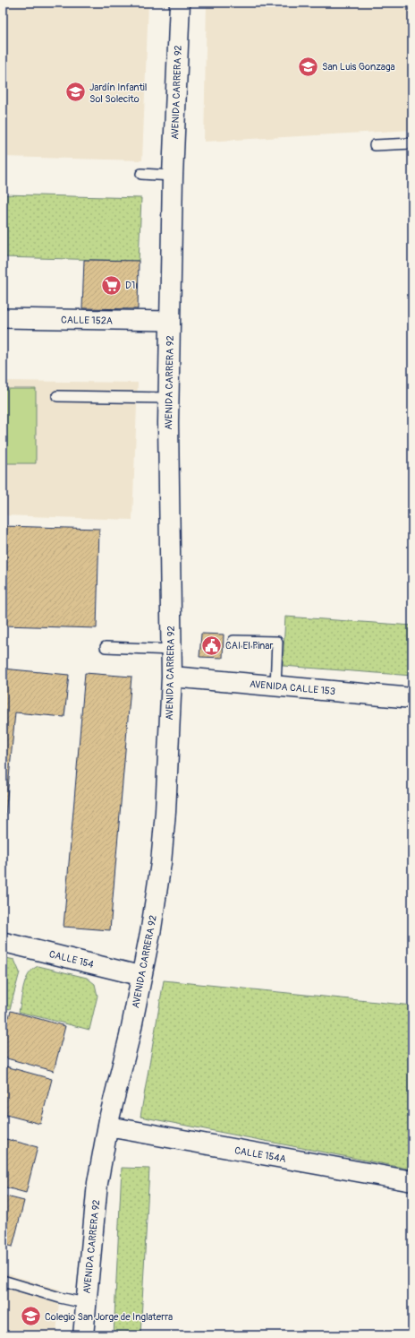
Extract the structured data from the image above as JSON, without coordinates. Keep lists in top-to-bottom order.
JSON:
{
  "streets": {
    "main road": ["AVENIDA CARRERA 92", "AVENIDA CALLE 153", "CALLE 154A"],
    "street": ["CALLE 152A", "CALLE 154"]
  },
  "crossings": [
    ["AVENIDA CARRERA 92", "CALLE 152A"],
    ["AVENIDA CARRERA 92", "AVENIDA CALLE 153"],
    ["AVENIDA CARRERA 92", "CALLE 154"],
    ["AVENIDA CARRERA 92", "CALLE 154A"]
  ],
  "places": {
    "school or university": ["San Luis Gonzaga", "Jardín Infantil Sol Solecito", "Colegio San Jorge de Inglaterra"],
    "supermarket": ["D1"],
    "public building": ["CAI El Pinar"]
  }
}
